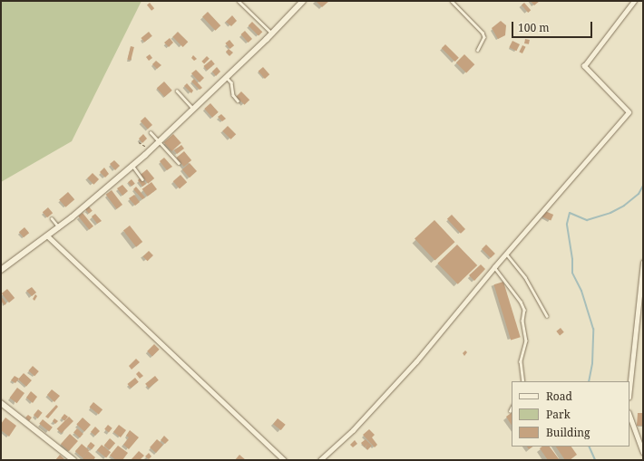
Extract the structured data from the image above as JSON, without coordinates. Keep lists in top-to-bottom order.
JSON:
{
  "legend": ["Road", "Park", "Building"],
  "scale_bar": "100 m"
}
